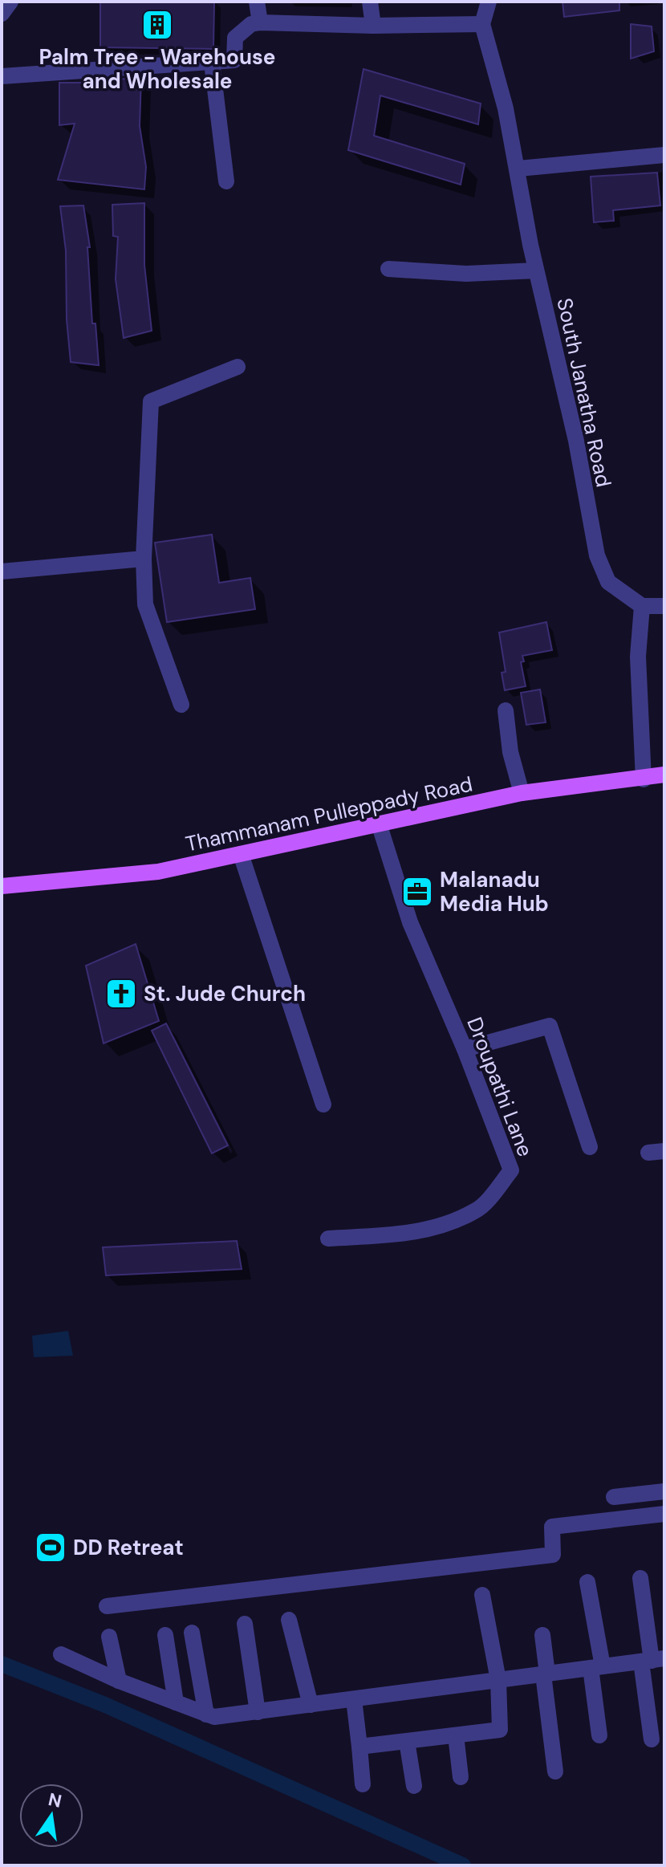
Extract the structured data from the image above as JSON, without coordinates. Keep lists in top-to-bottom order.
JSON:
{
  "streets": {
    "main road": ["Thammanam Pulleppady Road"],
    "street": ["South Janatha Road", "Droupathi Lane"]
  },
  "crossings": [
    ["Thammanam Pulleppady Road", "Droupathi Lane"]
  ],
  "places": {
    "building": ["Palm Tree - Warehouse and Wholesale"],
    "office": ["Malanadu Media Hub"],
    "church": ["St. Jude Church"],
    "sports": ["DD Retreat"]
  },
  "north": "top"
}
